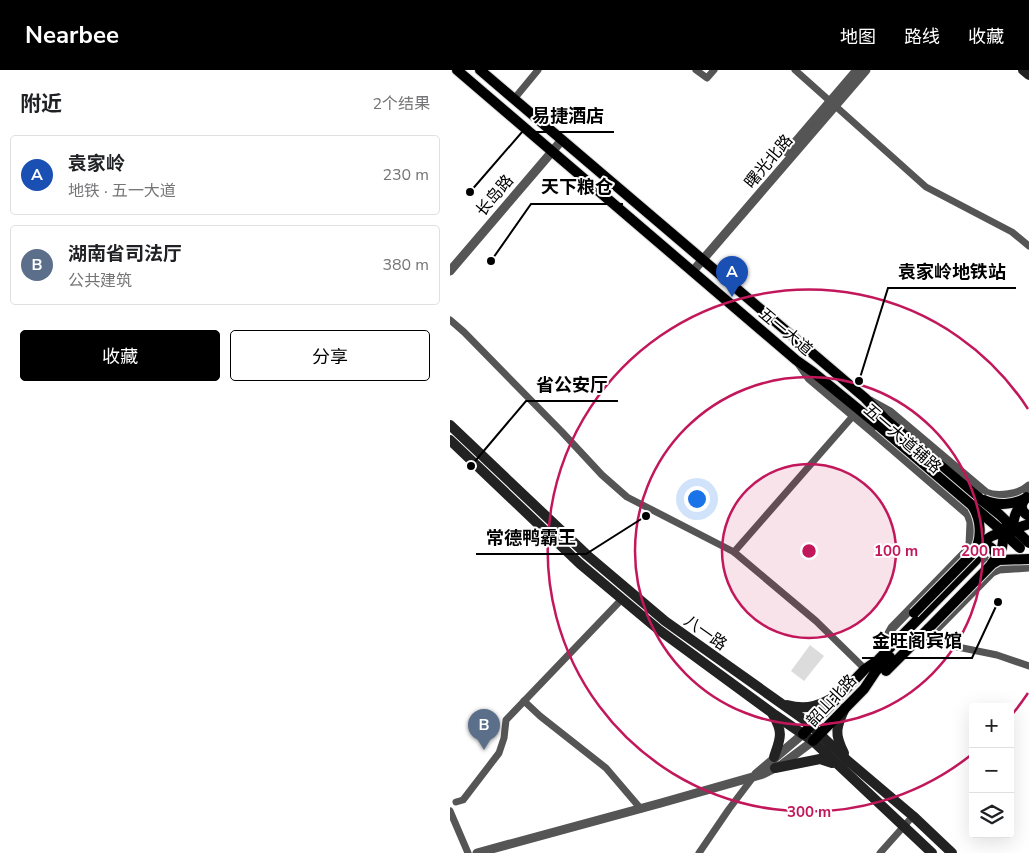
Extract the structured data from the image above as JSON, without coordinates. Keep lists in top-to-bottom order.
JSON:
{
  "streets": {
    "main road": ["五一大道", "八一路", "韶山北路"],
    "street": ["曙光北路", "长岛路", "五一大道辅路"]
  },
  "crossings": [
    ["曙光北路", "五一大道"],
    ["长岛路", "五一大道"],
    ["五一大道", "五一大道辅路"],
    ["八一路", "韶山北路"]
  ],
  "places": [
    "易捷酒店",
    "天下粮仓",
    "袁家岭地铁站",
    "省公安厅",
    "常德鸭霸王",
    "金旺阁宾馆"
  ],
  "page": {
    "header": "Nearbee",
    "nav": ["地图", "路线", "收藏"],
    "heading": ["附近", "2个结果"],
    "list": [
      {
        "mark": "A",
        "name": "袁家岭",
        "note": "地铁 · 五一大道",
        "value": "230 m"
      },
      {
        "mark": "B",
        "name": "湖南省司法厅",
        "note": "公共建筑",
        "value": "380 m"
      }
    ],
    "pins": ["A", "B"],
    "buttons": ["收藏", "分享"],
    "map_buttons": ["+", "−"]
  },
  "rings": ["100 m", "200 m", "300 m"]
}
